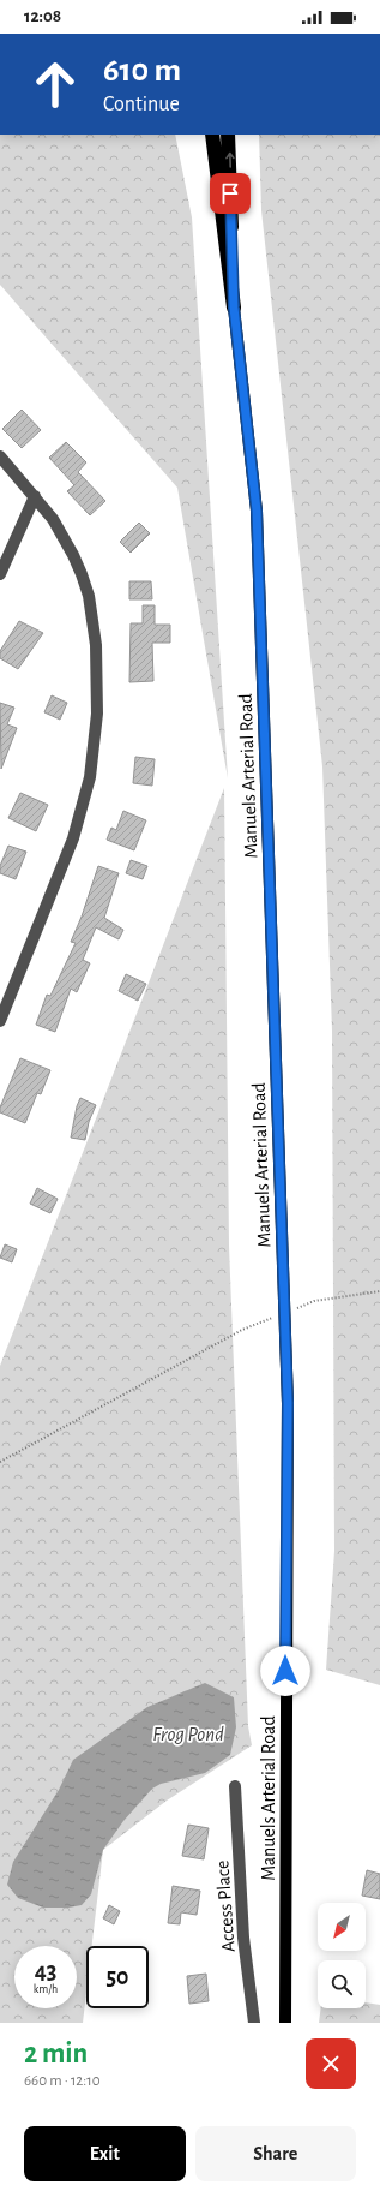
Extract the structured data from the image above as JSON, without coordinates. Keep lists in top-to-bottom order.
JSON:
{
  "streets": {
    "main road": ["Manuels Arterial Road"],
    "street": ["Access Place"]
  },
  "water": ["Frog Pond"],
  "north": "bottom left",
  "page": {
    "status": "12:08",
    "turn": ["610 m", "Continue"],
    "speed": "43 km/h",
    "limit": "50",
    "heading": ["2 min", "660 m · 12:10"],
    "buttons": ["Exit", "Share"]
  }
}
